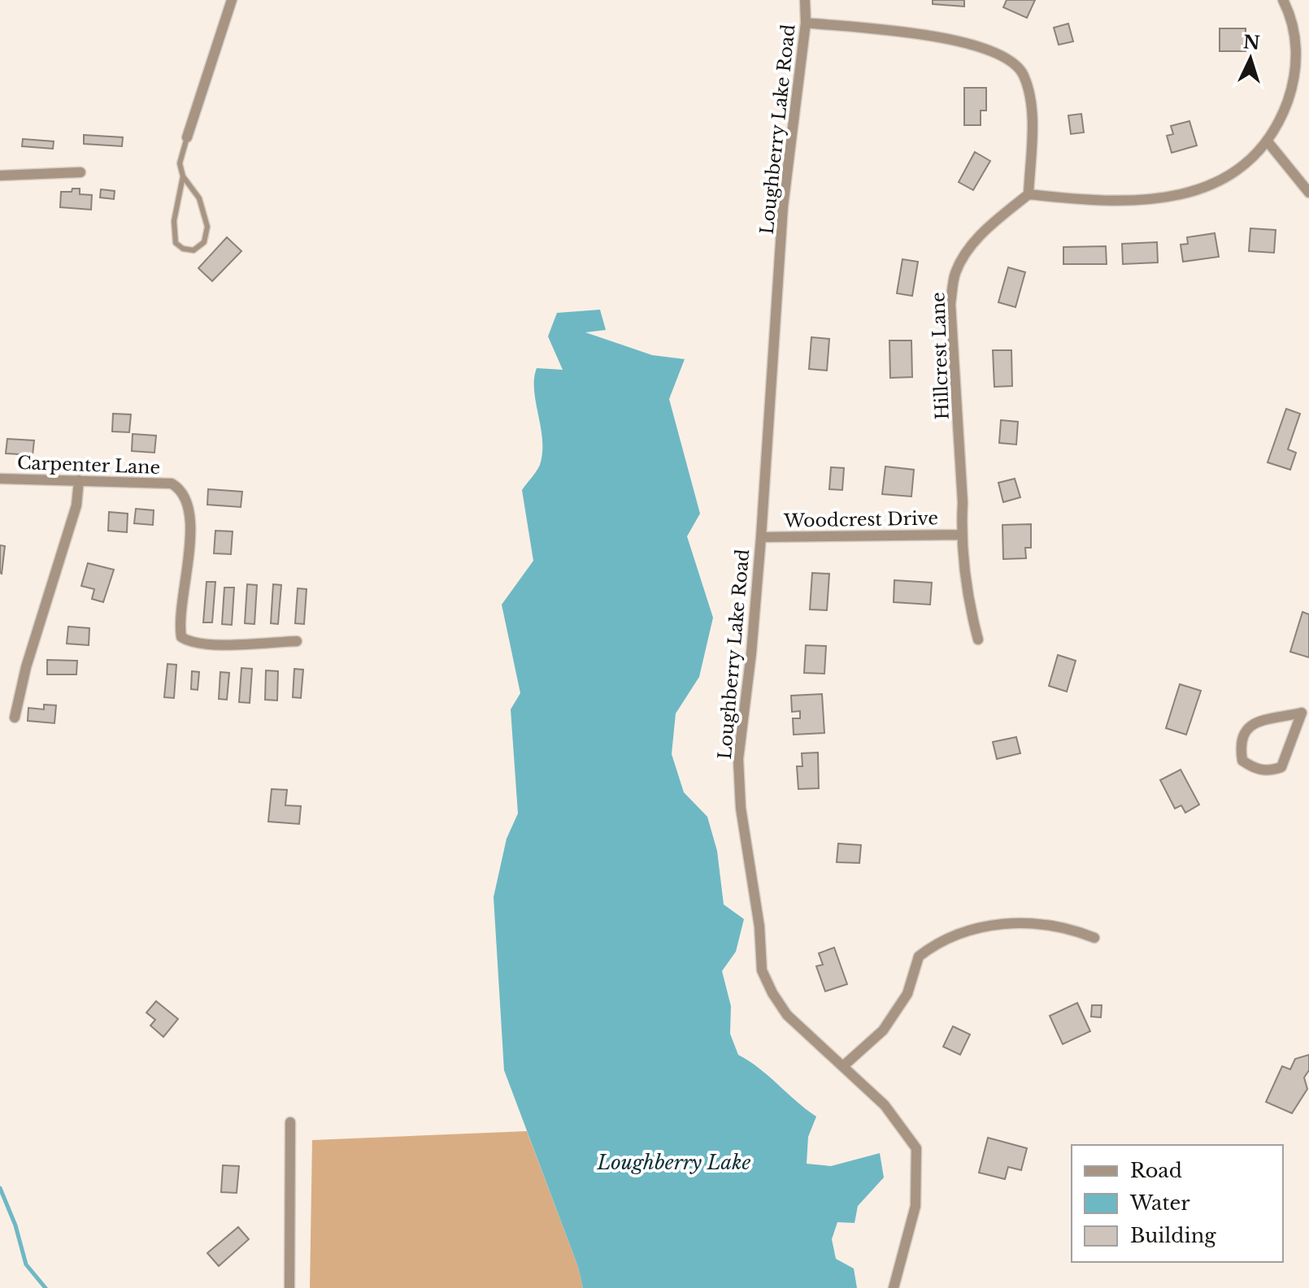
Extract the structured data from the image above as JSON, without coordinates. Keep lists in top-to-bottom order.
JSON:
{
  "streets": {
    "street": [
      "Loughberry Lake Road",
      "Hillcrest Lane",
      "Carpenter Lane",
      "Woodcrest Drive"
    ]
  },
  "crossings": [
    ["Loughberry Lake Road", "Woodcrest Drive"],
    ["Hillcrest Lane", "Woodcrest Drive"]
  ],
  "water": ["Loughberry Lake"],
  "legend": ["Road", "Water", "Building"],
  "north": "top"
}
